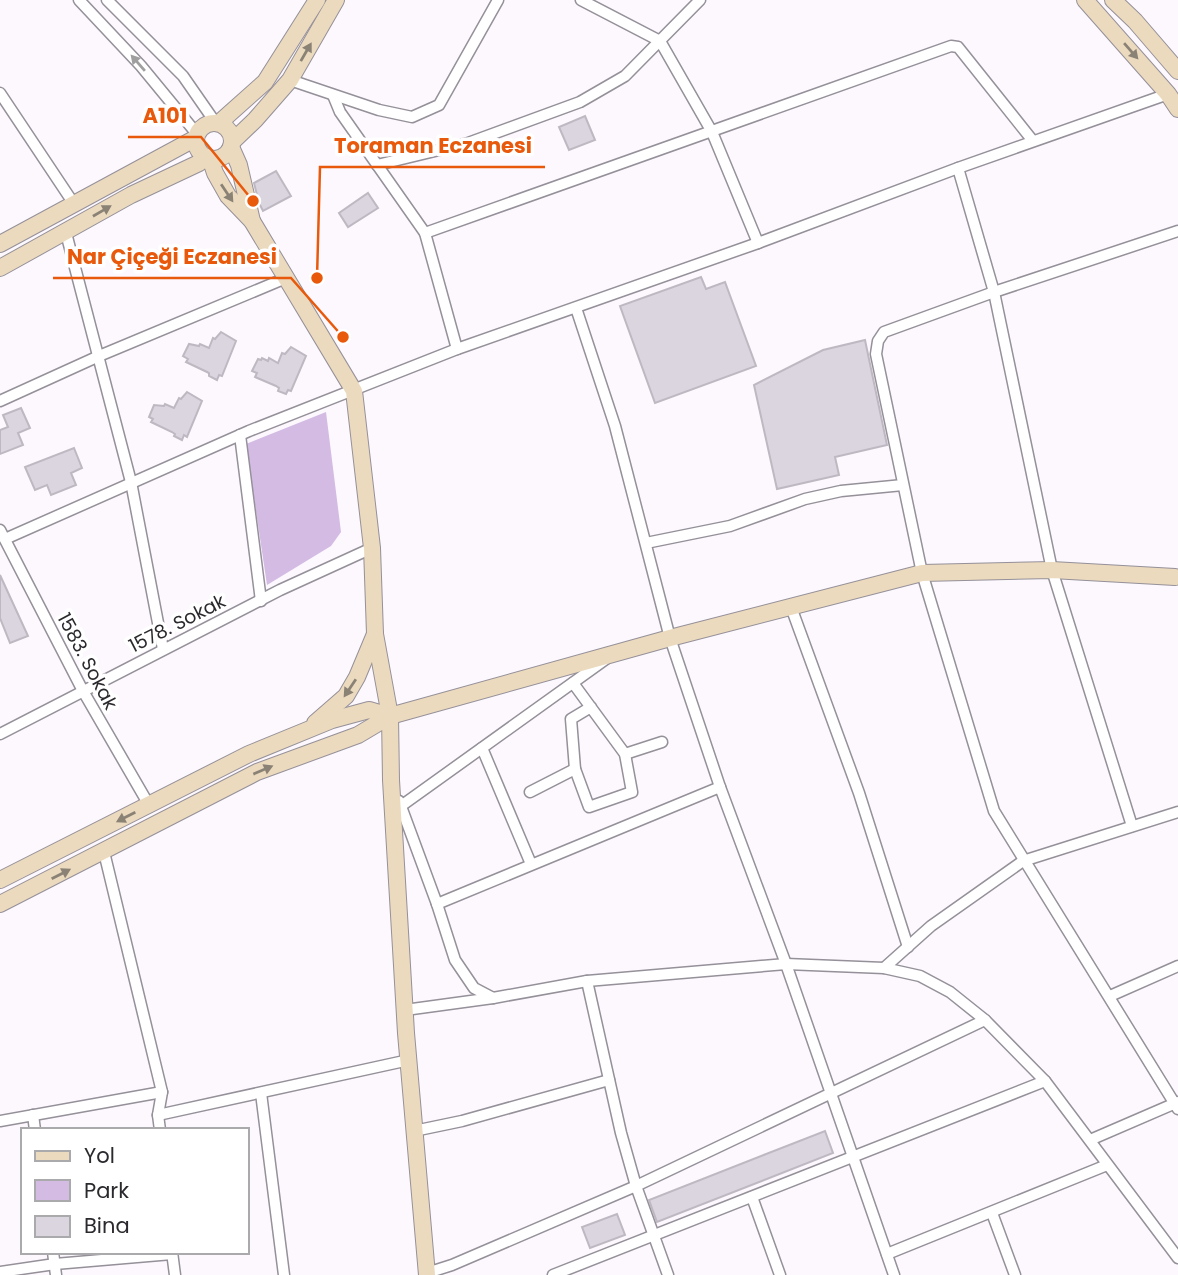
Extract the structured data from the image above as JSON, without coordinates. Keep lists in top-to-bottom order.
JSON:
{
  "streets": {
    "street": ["1578. Sokak", "1583. Sokak"]
  },
  "crossings": [
    ["1578. Sokak", "1583. Sokak"]
  ],
  "places": ["A101", "Toraman Eczanesi", "Nar Çiçeği Eczanesi"],
  "legend": ["Yol", "Park", "Bina"]
}
